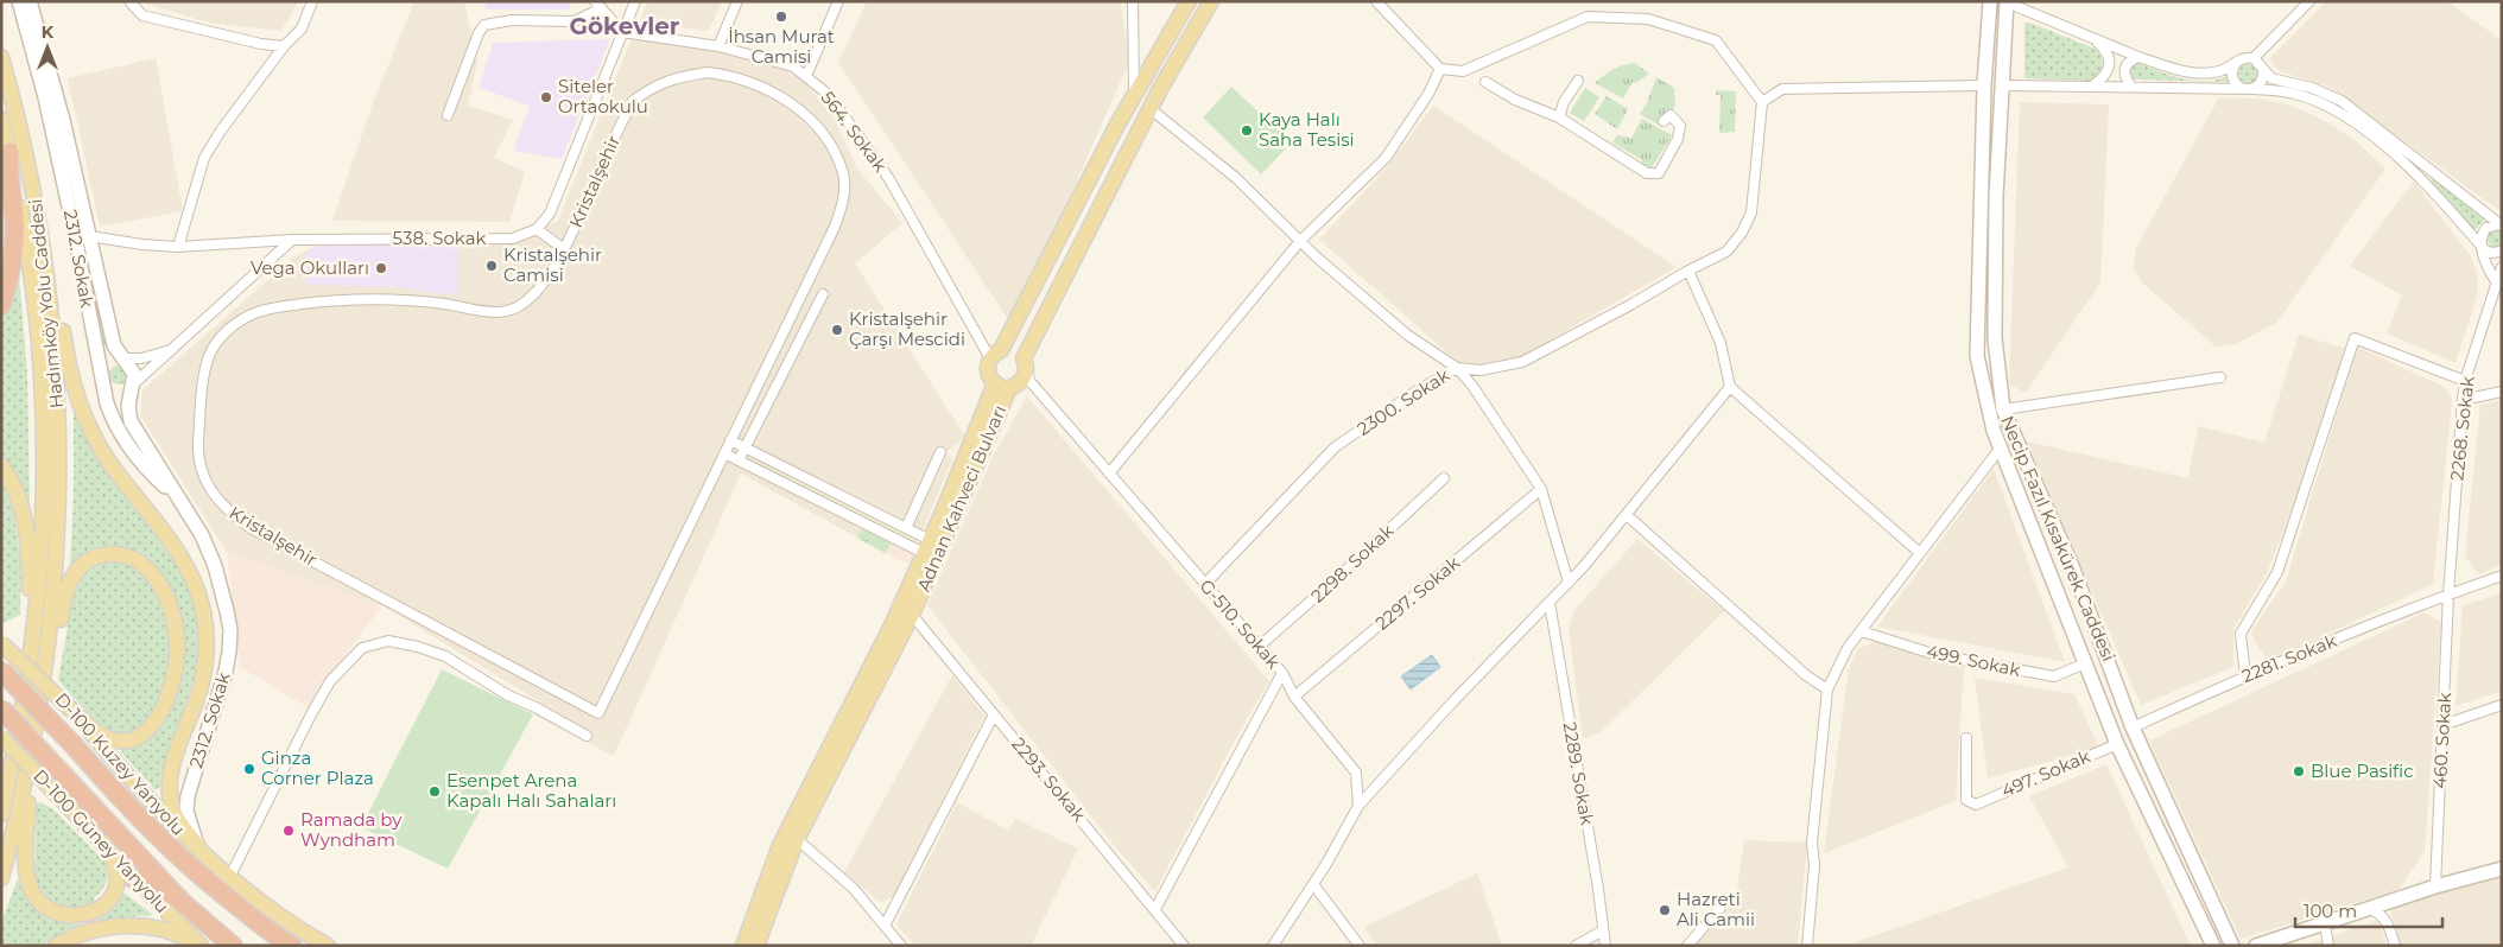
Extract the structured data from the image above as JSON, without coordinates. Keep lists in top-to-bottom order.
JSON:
{
  "streets": {
    "main road": [
      "2312. Sokak",
      "Hadımköy Yolu Caddesi",
      "Adnan Kahveci Bulvarı",
      "Necip Fazıl Kısakürek Caddesi",
      "D-100 Kuzey Yanyolu",
      "D-100 Güney Yanyolu"
    ],
    "street": [
      "564. Sokak",
      "Kristalşehir",
      "538. Sokak",
      "2300. Sokak",
      "2268. Sokak",
      "2298. Sokak",
      "2297. Sokak",
      "G-510. Sokak",
      "2281. Sokak",
      "499. Sokak",
      "460. Sokak",
      "2289. Sokak",
      "497. Sokak",
      "2293. Sokak"
    ]
  },
  "crossings": [
    ["564. Sokak", "Adnan Kahveci Bulvarı"],
    ["564. Sokak", "G-510. Sokak"],
    ["538. Sokak", "2312. Sokak"],
    ["2312. Sokak", "D-100 Kuzey Yanyolu"],
    ["2300. Sokak", "2297. Sokak"],
    ["2300. Sokak", "G-510. Sokak"],
    ["2268. Sokak", "2281. Sokak"],
    ["2268. Sokak", "460. Sokak"],
    ["Adnan Kahveci Bulvarı", "G-510. Sokak"],
    ["Adnan Kahveci Bulvarı", "2293. Sokak"],
    ["Necip Fazıl Kısakürek Caddesi", "2281. Sokak"],
    ["Necip Fazıl Kısakürek Caddesi", "499. Sokak"],
    ["Necip Fazıl Kısakürek Caddesi", "497. Sokak"],
    ["2298. Sokak", "G-510. Sokak"],
    ["G-510. Sokak", "2293. Sokak"],
    ["2281. Sokak", "460. Sokak"]
  ],
  "districts": ["Gökevler"],
  "places": [
    "İhsan Murat Camisi",
    "Siteler Ortaokulu",
    "Kaya Halı Saha Tesisi",
    "Kristalşehir Camisi",
    "Vega Okulları",
    "Kristalşehir Çarşı Mescidi",
    "Ginza Corner Plaza",
    "Blue Pasific",
    "Esenpet Arena Kapalı Halı Sahaları",
    "Ramada by Wyndham",
    "Hazreti Ali Camii"
  ],
  "scale_bar": "100 m",
  "north": "top"
}
